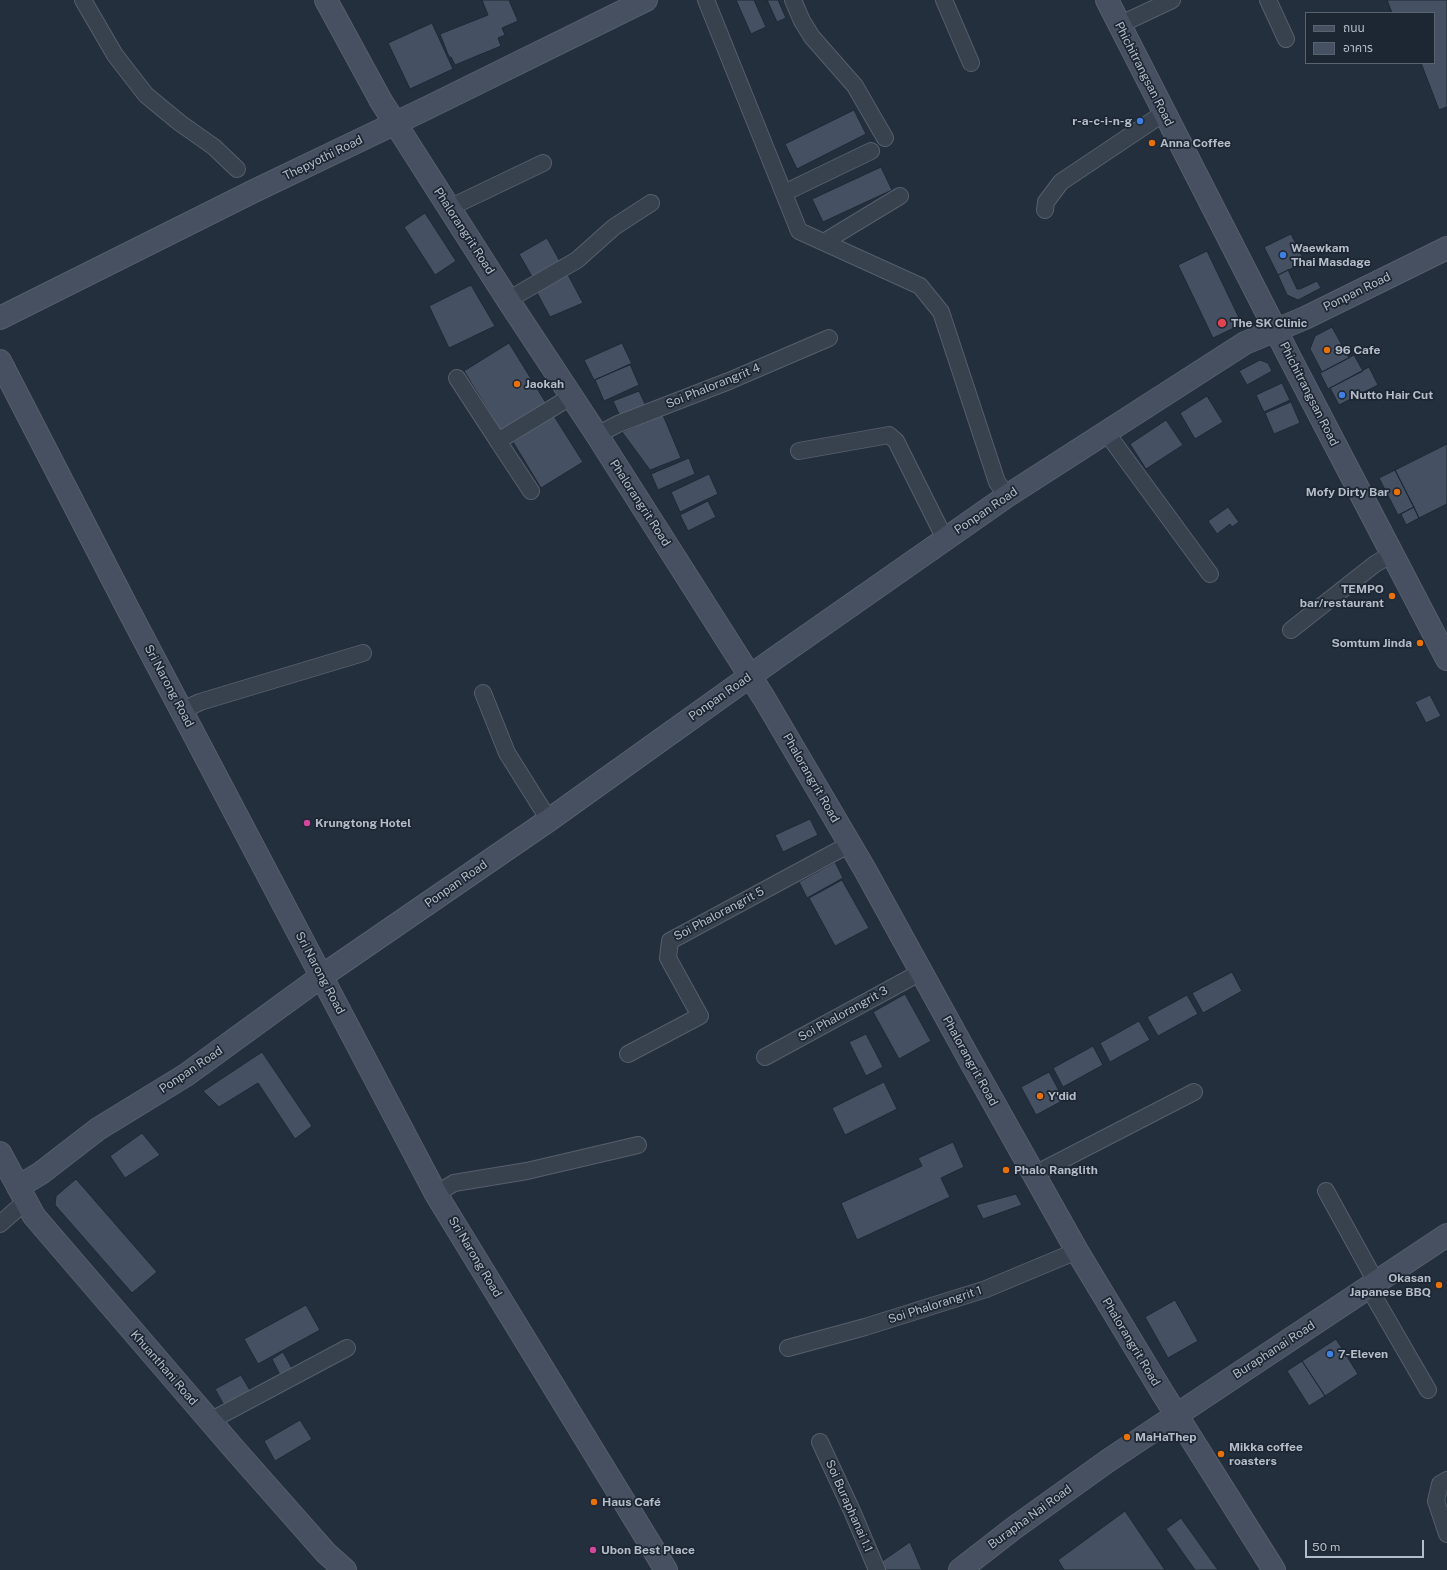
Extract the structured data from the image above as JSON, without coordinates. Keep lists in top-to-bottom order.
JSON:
{
  "streets": {
    "street": [
      "Phichitrangsan Road",
      "Thepyothi Road",
      "Phalorangrit Road",
      "Ponpan Road",
      "Soi Phalorangrit 4",
      "Sri Narong Road",
      "Soi Phalorangrit 5",
      "Soi Phalorangrit 3",
      "Soi Phalorangrit 1",
      "Buraphanai Road",
      "Khuanthani Road",
      "Soi Buraphanai 1.1",
      "Burapha Nai Road"
    ]
  },
  "crossings": [
    ["Phichitrangsan Road", "Ponpan Road"],
    ["Thepyothi Road", "Phalorangrit Road"],
    ["Phalorangrit Road", "Ponpan Road"],
    ["Phalorangrit Road", "Soi Phalorangrit 4"],
    ["Phalorangrit Road", "Soi Phalorangrit 5"],
    ["Phalorangrit Road", "Soi Phalorangrit 3"],
    ["Phalorangrit Road", "Soi Phalorangrit 1"],
    ["Phalorangrit Road", "Buraphanai Road"],
    ["Phalorangrit Road", "Burapha Nai Road"],
    ["Ponpan Road", "Sri Narong Road"],
    ["Ponpan Road", "Khuanthani Road"],
    ["Buraphanai Road", "Burapha Nai Road"]
  ],
  "places": [
    "r-a-c-i-n-g",
    "Anna Coffee",
    "Waewkam Thai Masdage",
    "The SK Clinic",
    "96 Cafe",
    "Jaokah",
    "Nutto Hair Cut",
    "Mofy Dirty Bar",
    "TEMPO bar/restaurant",
    "Somtum Jinda",
    "Krungtong Hotel",
    "Y'did",
    "Phalo Ranglith",
    "Okasan Japanese BBQ",
    "7-Eleven",
    "MaHaThep",
    "Mikka coffee roasters",
    "Haus Café",
    "Ubon Best Place"
  ],
  "legend": ["ถนน", "อาคาร"],
  "scale_bar": "50 m"
}
